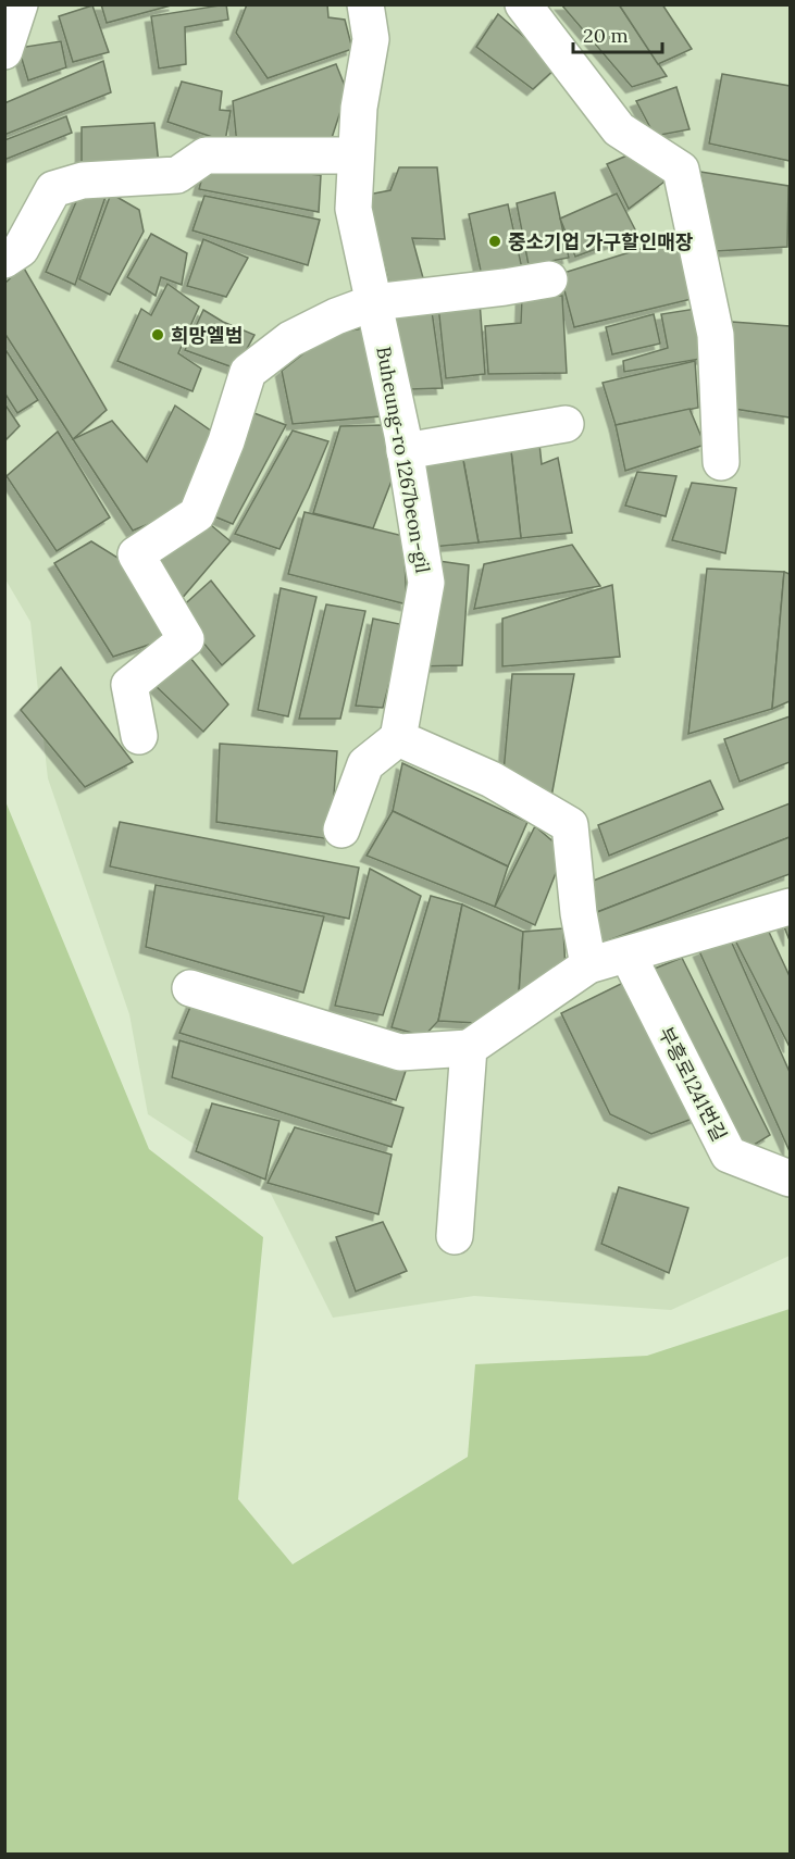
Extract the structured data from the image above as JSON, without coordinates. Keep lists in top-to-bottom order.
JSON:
{
  "streets": {
    "lane": ["Buheung-ro 1267beon-gil", "부흥로1241번길"]
  },
  "places": ["중소기업 가구할인매장", "희망엘범"],
  "scale_bar": "20 m"
}
